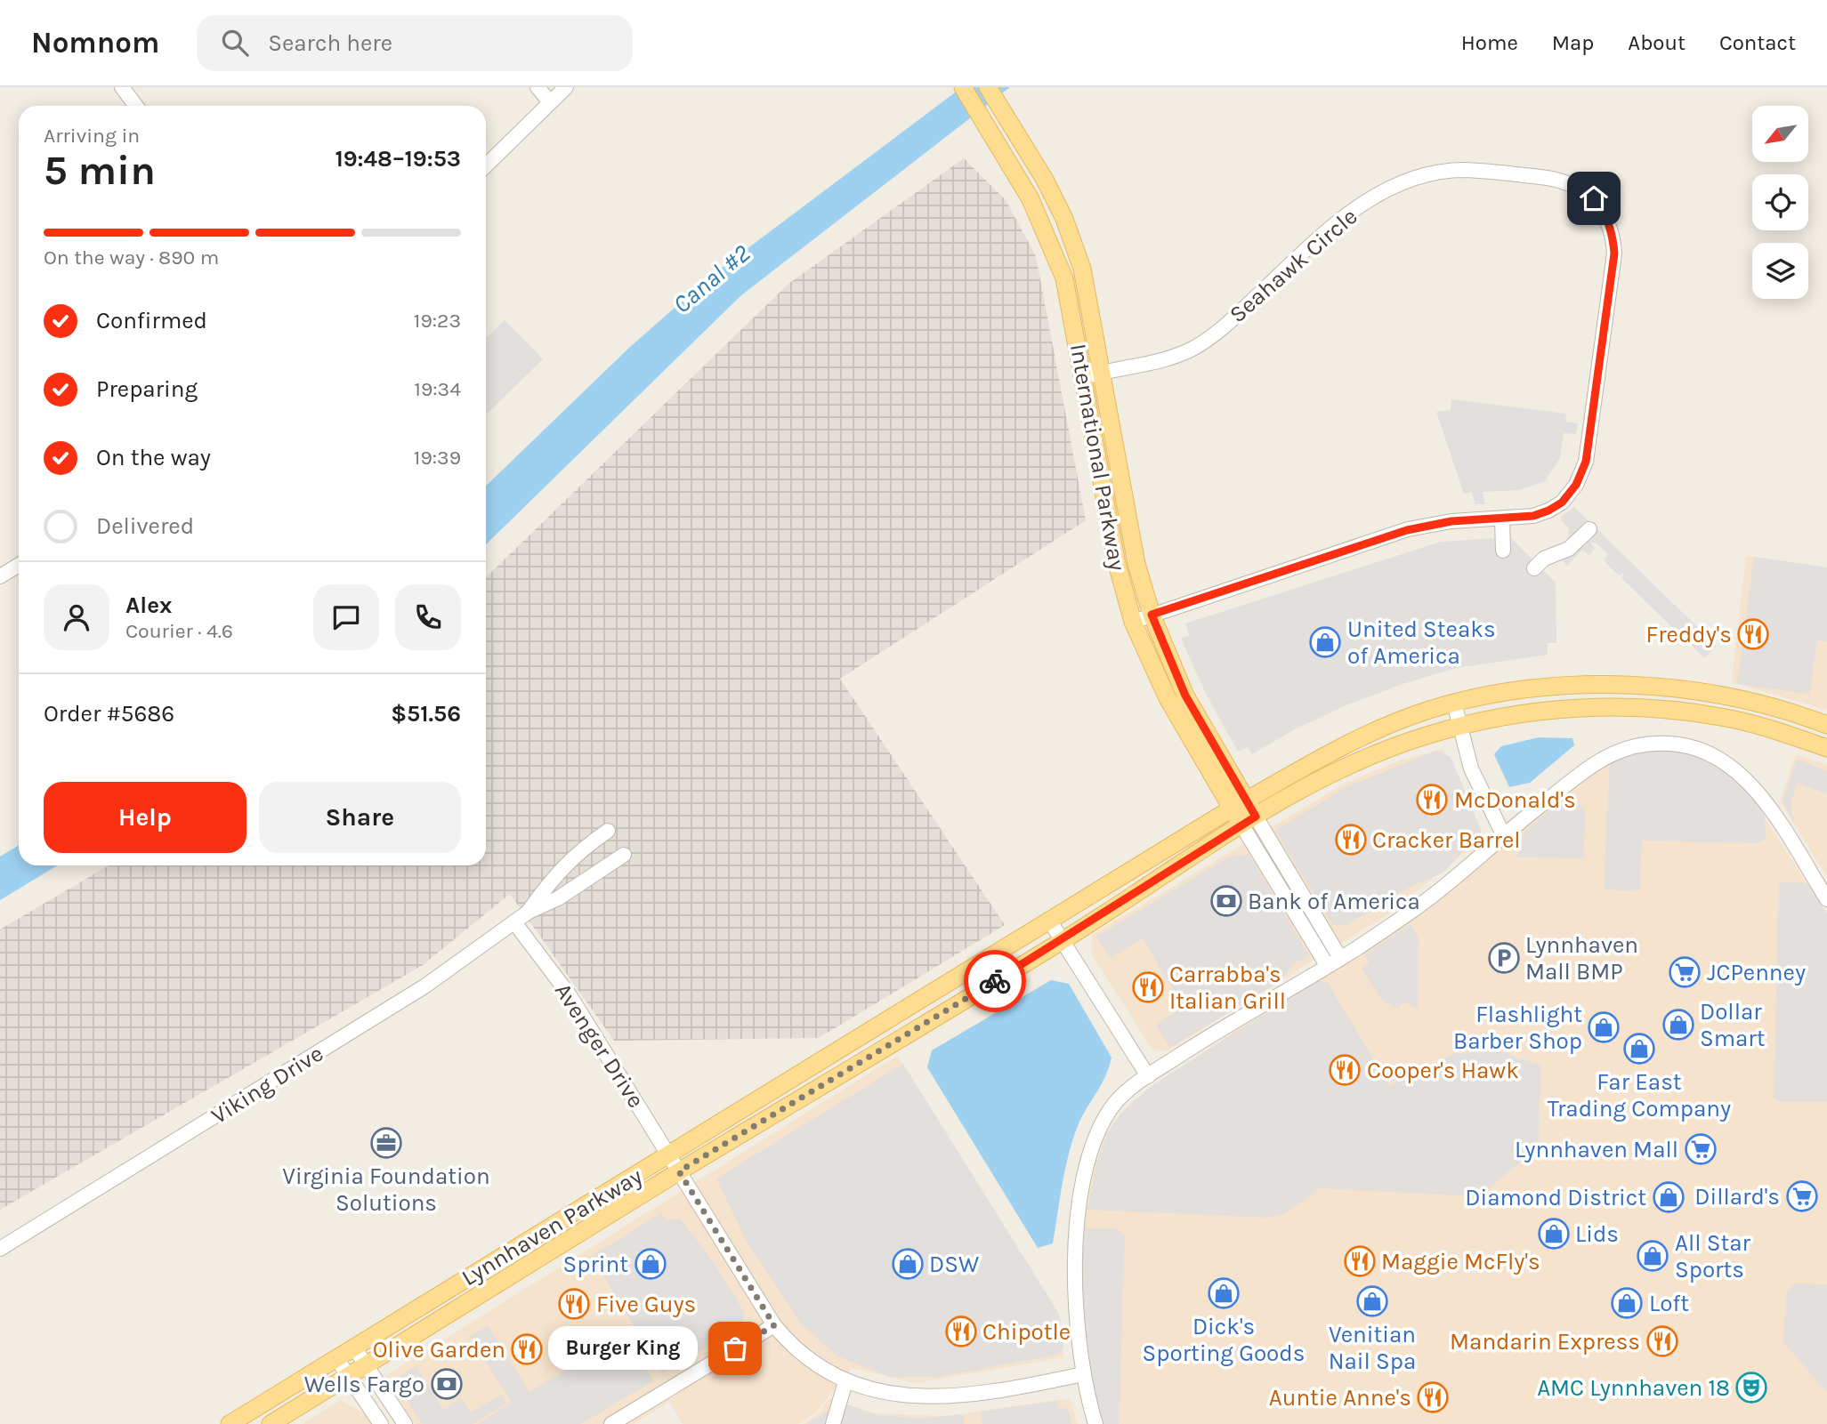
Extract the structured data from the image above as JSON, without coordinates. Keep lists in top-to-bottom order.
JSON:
{
  "streets": {
    "main road": ["International Parkway", "Lynnhaven Parkway"],
    "street": ["Seahawk Circle", "Avenger Drive", "Viking Drive"]
  },
  "crossings": [
    ["Seahawk Circle", "International Parkway"],
    ["International Parkway", "Lynnhaven Parkway"],
    ["Avenger Drive", "Viking Drive"],
    ["Avenger Drive", "Lynnhaven Parkway"]
  ],
  "water": ["Canal #2"],
  "places": {
    "restaurant": [
      "Freddy's",
      "McDonald's",
      "Cracker Barrel",
      "Carrabba's Italian Grill",
      "Cooper's Hawk",
      "Maggie McFly's",
      "Five Guys",
      "Chipotle",
      "Mandarin Express",
      "Olive Garden",
      "Auntie Anne's"
    ],
    "shop": [
      "United Steaks of America",
      "Dollar Smart",
      "Flashlight Barber Shop",
      "Far East Trading Company",
      "Diamond District",
      "Lids",
      "All Star Sports",
      "Sprint",
      "DSW",
      "Dick's Sporting Goods",
      "Venitian Nail Spa",
      "Loft"
    ],
    "bank": ["Bank of America", "Wells Fargo"],
    "parking": ["Lynnhaven Mall BMP"],
    "supermarket": ["JCPenney", "Lynnhaven Mall", "Dillard's"],
    "office": ["Virginia Foundation Solutions"],
    "other": ["Burger King"],
    "theatre": ["AMC Lynnhaven 18"]
  },
  "north": "bottom left",
  "page": {
    "header": "Nomnom",
    "search": "Search here",
    "nav": [
      "Home",
      "Map",
      "About",
      "Contact"
    ],
    "heading": ["5 min", "Arriving in", "19:48–19:53"],
    "panel": [
      "Alex",
      "Courier · 4.6",
      "Order #5686",
      "$51.56"
    ],
    "bar": "On the way · 890 m",
    "list": [
      ["Confirmed", "19:23"],
      ["Preparing", "19:34"],
      ["On the way", "19:39"],
      "Delivered"
    ],
    "buttons": ["Help", "Share"],
    "bubble": "Burger King"
  }
}
